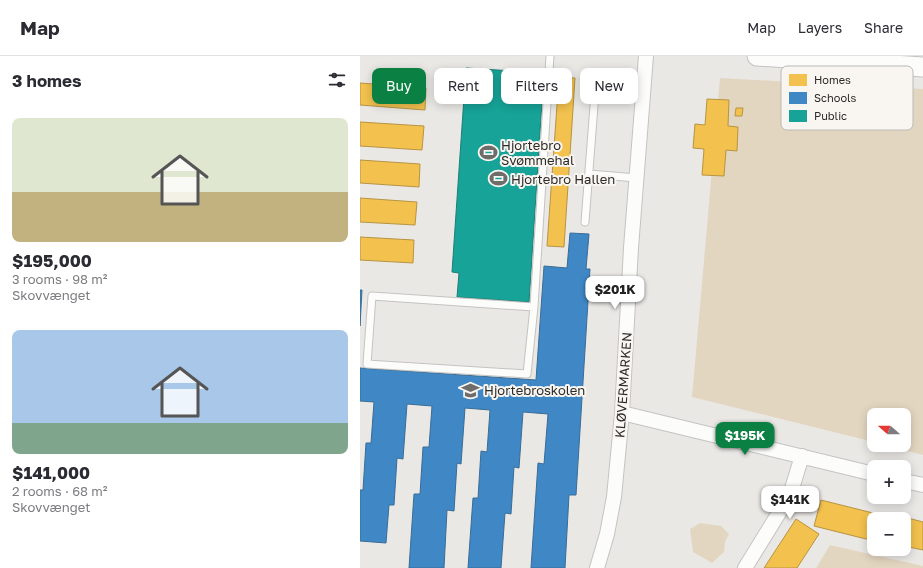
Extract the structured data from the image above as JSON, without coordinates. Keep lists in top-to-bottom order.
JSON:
{
  "streets": {
    "street": ["KLØVERMARKEN"]
  },
  "places": {
    "sports": ["Hjortebro Svømmehal", "Hjortebro Hallen"],
    "school or university": ["Hjortebroskolen"]
  },
  "legend": ["Homes", "Schools", "Public"],
  "north": "left",
  "page": {
    "header": "Map",
    "nav": ["Map", "Layers", "Share"],
    "heading": "3 homes",
    "chip": [
      "Buy",
      "Rent",
      "Filters",
      "New"
    ],
    "list": [
      {
        "name": "$195,000",
        "note": "3 rooms · 98 m² · Skovvænget"
      },
      {
        "name": "$141,000",
        "note": "2 rooms · 68 m² · Skovvænget"
      }
    ],
    "price": ["$201K", "$195K", "$141K"],
    "map_buttons": ["+", "−"]
  }
}
